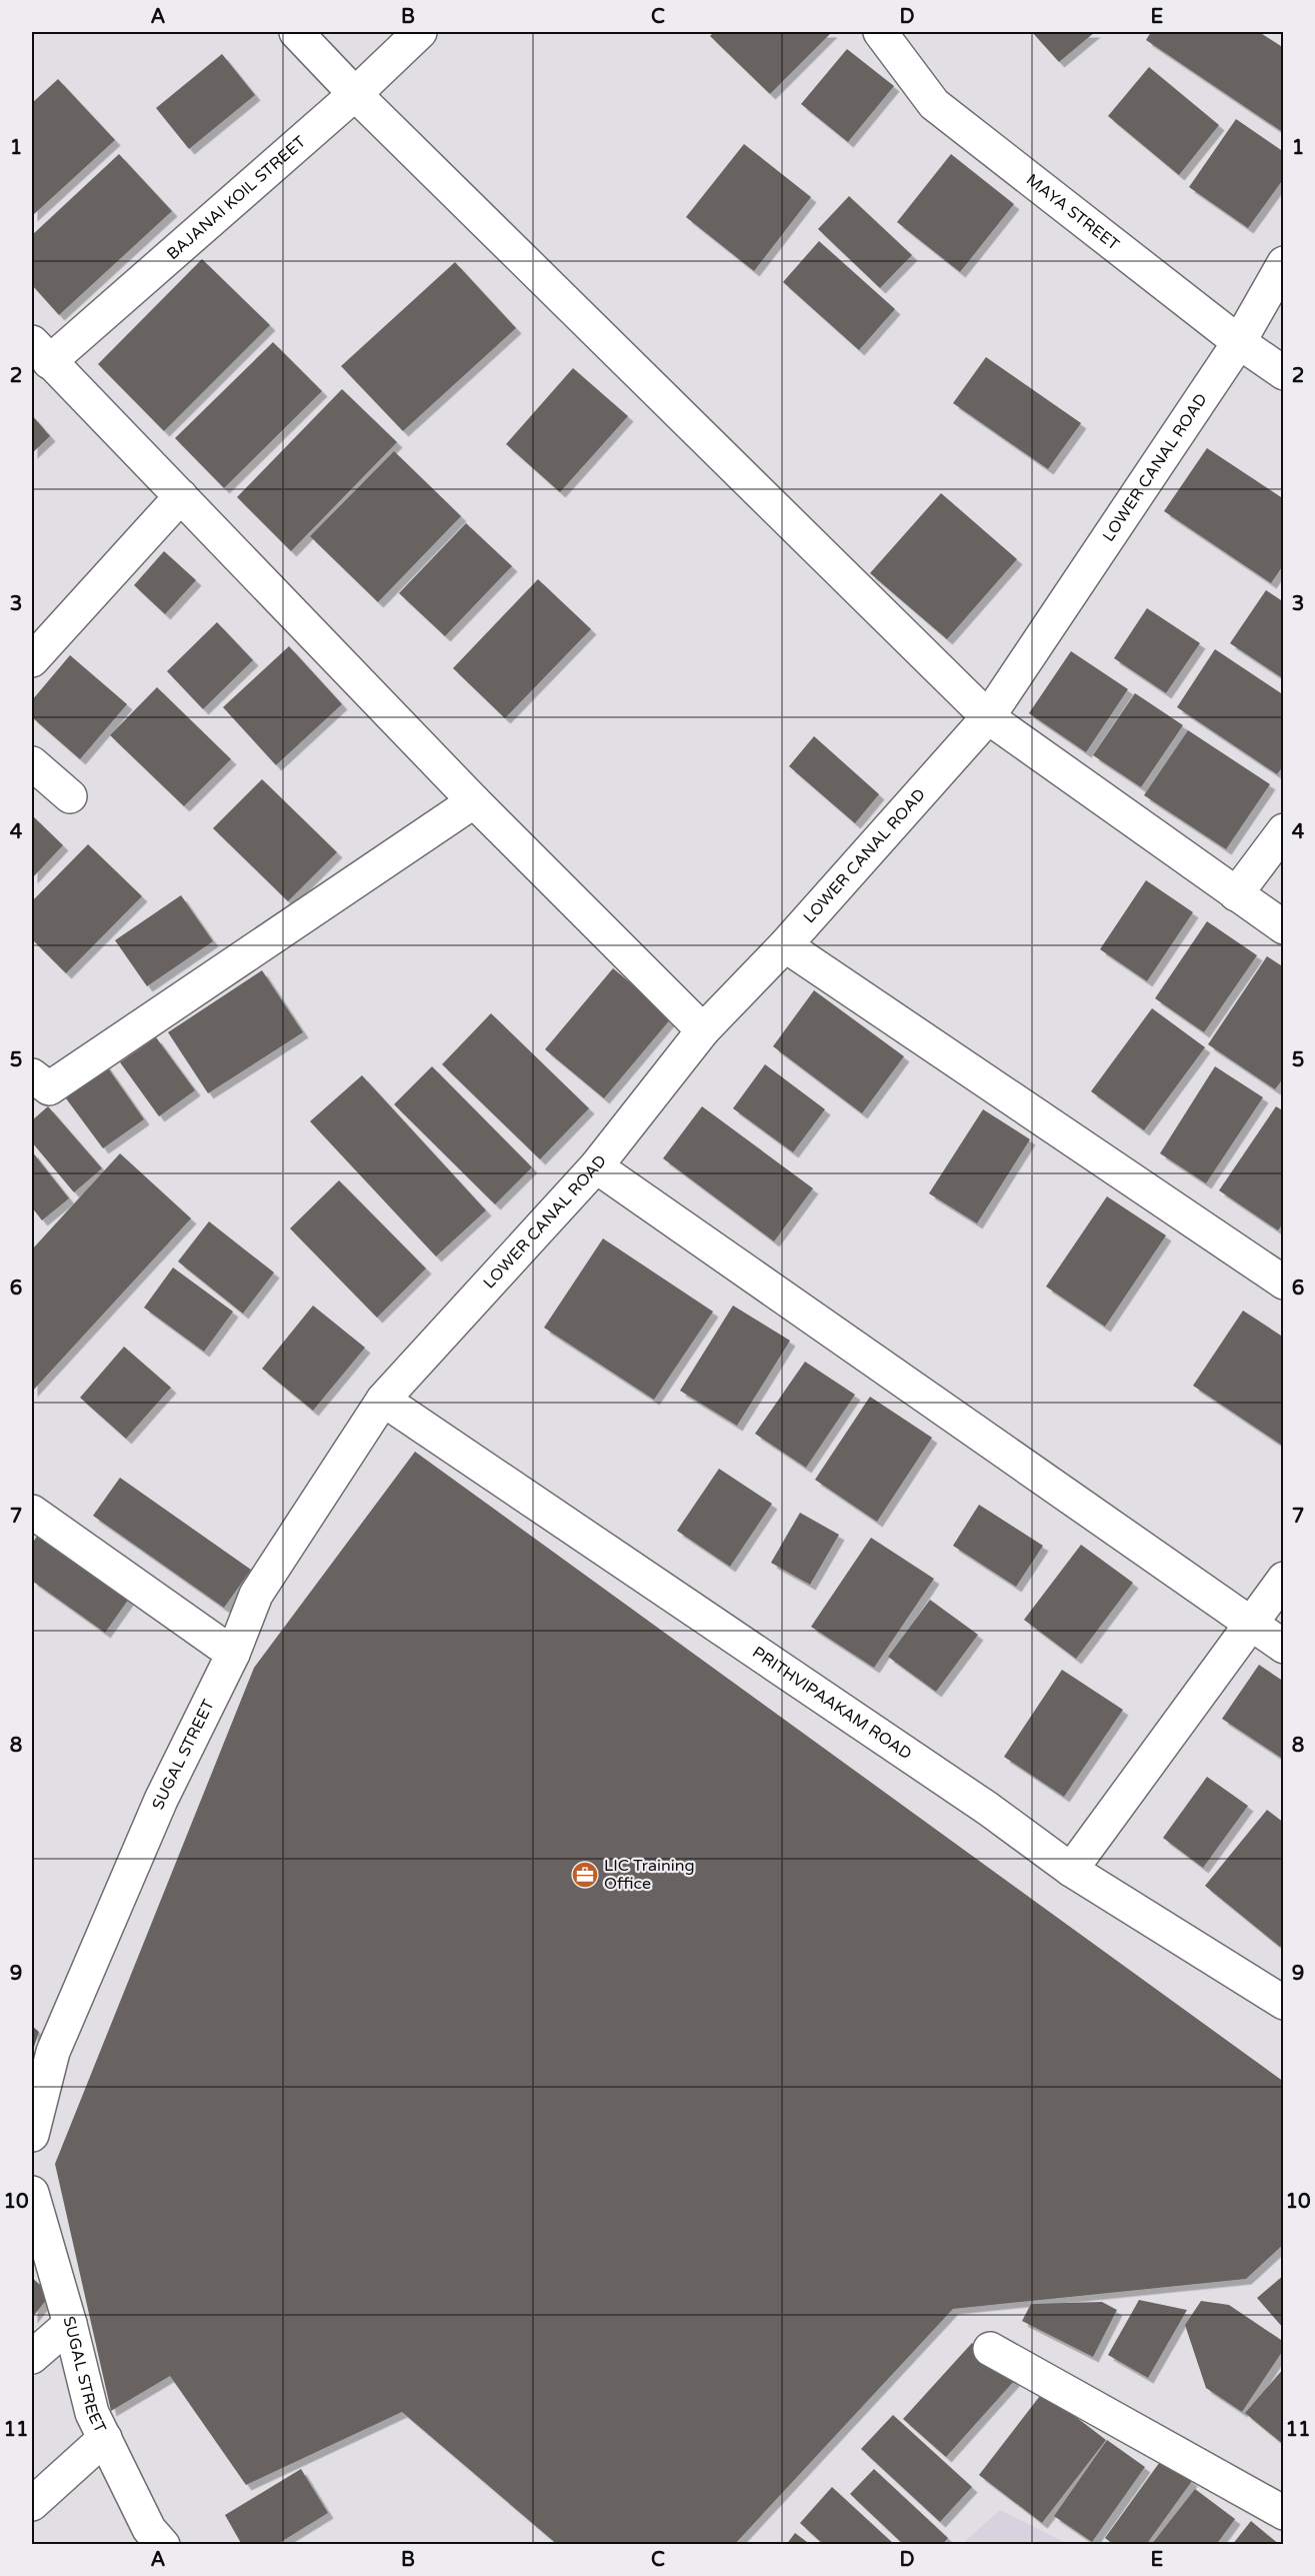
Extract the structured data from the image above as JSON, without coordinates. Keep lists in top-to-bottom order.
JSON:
{
  "streets": {
    "street": [
      "BAJANAI KOIL STREET",
      "MAYA STREET",
      "LOWER CANAL ROAD",
      "PRITHVIPAAKAM ROAD",
      "SUGAL STREET"
    ]
  },
  "crossings": [
    ["MAYA STREET", "LOWER CANAL ROAD"],
    ["LOWER CANAL ROAD", "PRITHVIPAAKAM ROAD"],
    ["LOWER CANAL ROAD", "SUGAL STREET"],
    ["PRITHVIPAAKAM ROAD", "SUGAL STREET"]
  ],
  "places": {
    "office": ["LIC Training Office"]
  },
  "grid": {
    "columns": [
      "A",
      "B",
      "C",
      "D",
      "E"
    ],
    "rows": [
      "1",
      "2",
      "3",
      "4",
      "5",
      "6",
      "7",
      "8",
      "9",
      "10",
      "11"
    ]
  }
}
